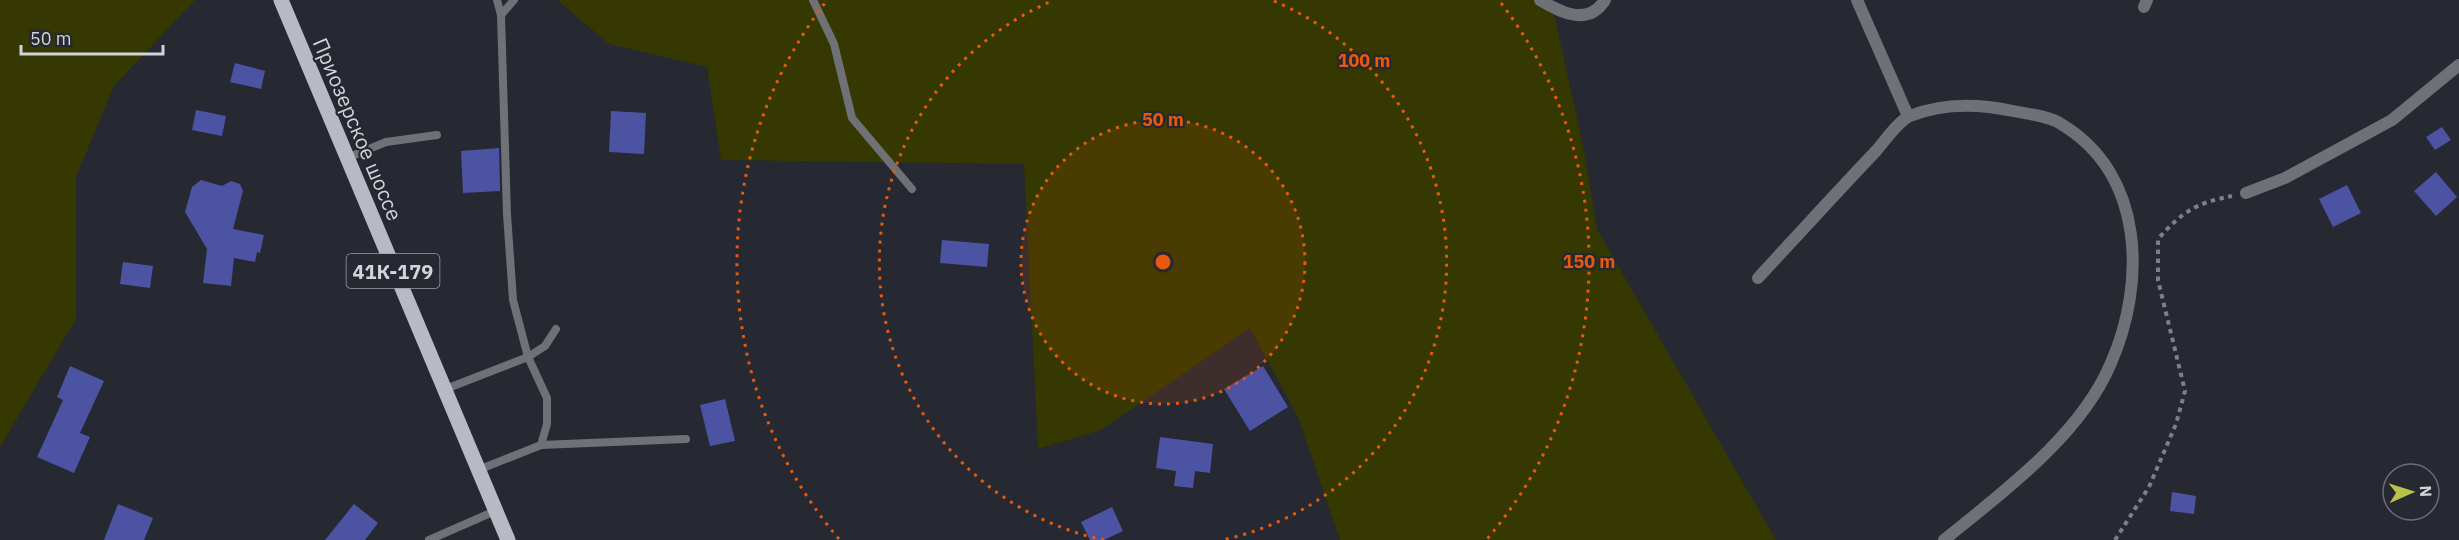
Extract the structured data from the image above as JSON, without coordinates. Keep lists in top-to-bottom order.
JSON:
{
  "streets": {
    "main road": ["Приозерское шоссе", "41К-179"]
  },
  "scale_bar": "50 m",
  "north": "right",
  "rings": ["100 m", "50 m", "150 m"]
}
